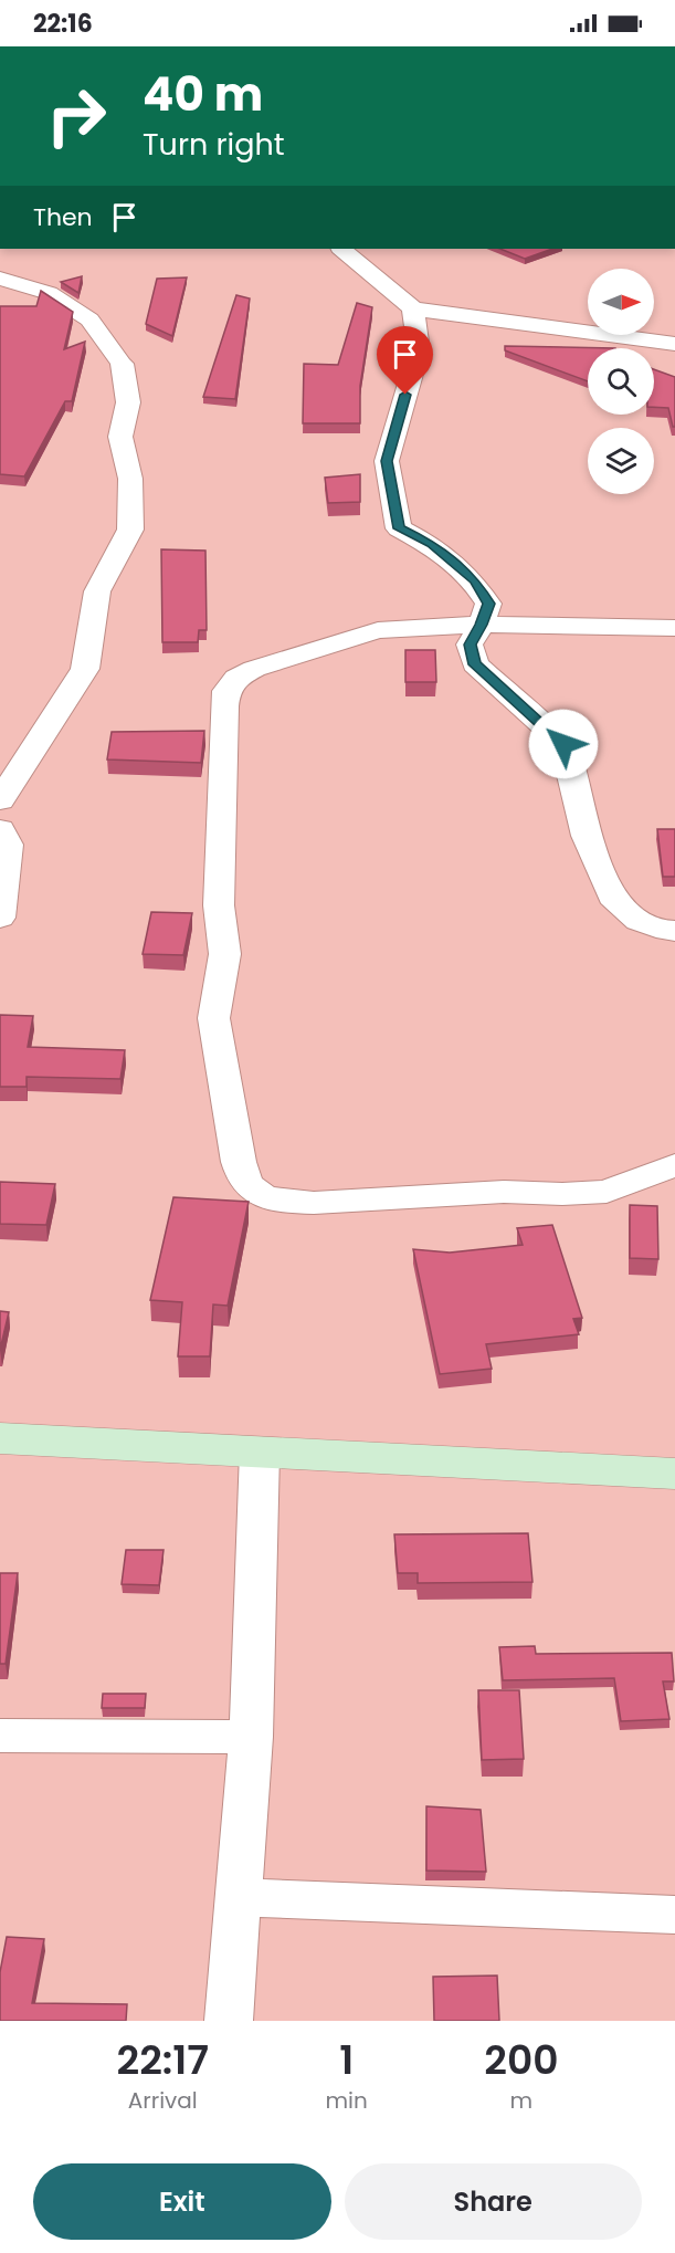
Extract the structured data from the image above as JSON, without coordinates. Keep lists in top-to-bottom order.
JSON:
{
  "north": "right",
  "page": {
    "status": "22:16",
    "turn": ["40 m", "Turn right"],
    "then": "Then",
    "eta": [
      "22:17",
      "Arrival",
      "1",
      "min",
      "200",
      "m"
    ],
    "buttons": ["Exit", "Share"]
  }
}
